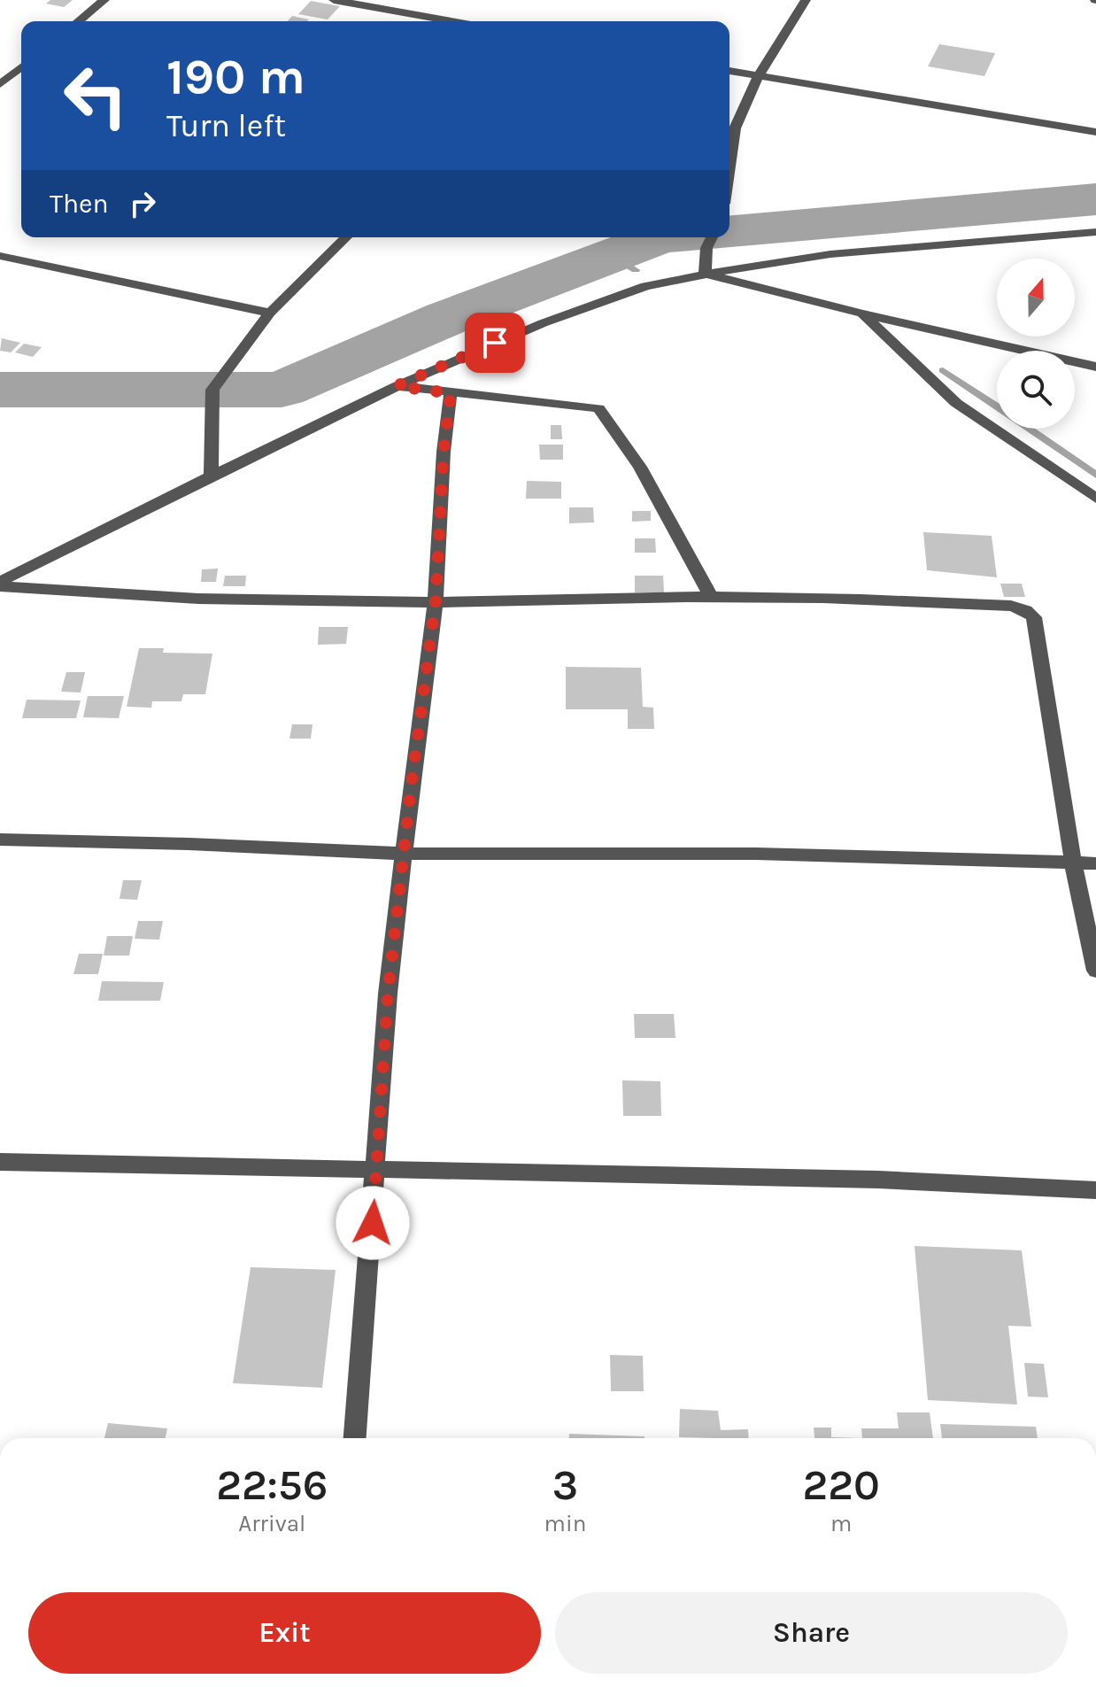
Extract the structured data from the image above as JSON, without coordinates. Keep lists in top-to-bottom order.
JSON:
{
  "north": "top",
  "page": {
    "turn": ["190 m", "Turn left"],
    "then": "Then",
    "eta": [
      "22:56",
      "Arrival",
      "3",
      "min",
      "220",
      "m"
    ],
    "buttons": ["Exit", "Share"]
  }
}
